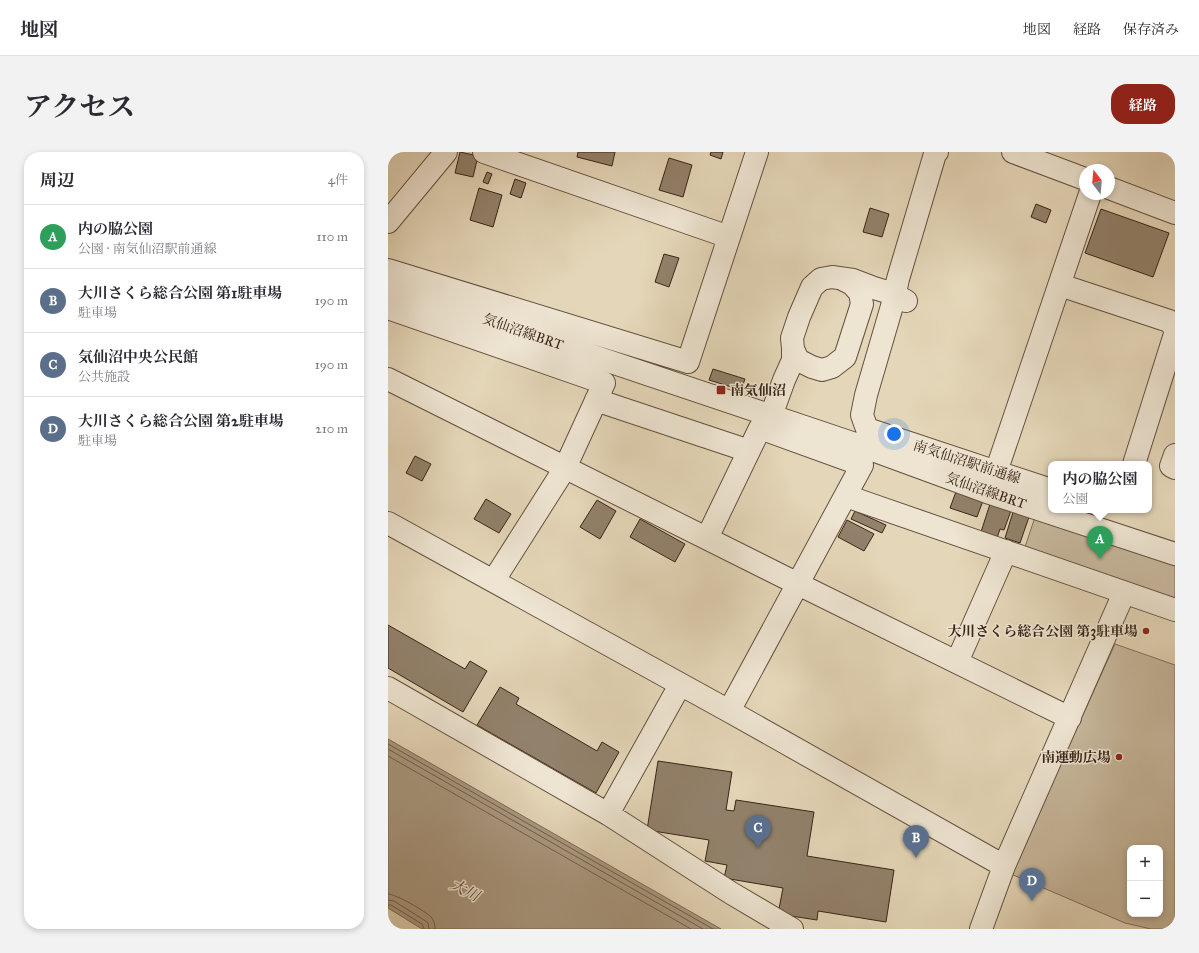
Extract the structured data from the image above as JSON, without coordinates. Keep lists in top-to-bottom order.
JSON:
{
  "streets": {
    "street": ["気仙沼線BRT", "南気仙沼駅前通線"]
  },
  "water": ["大川"],
  "places": {
    "transit": ["南気仙沼"],
    "other": ["大川さくら総合公園 第3駐車場", "南運動広場"]
  },
  "north": "top",
  "page": {
    "header": "地図",
    "nav": ["地図", "経路", "保存済み"],
    "title": "アクセス",
    "buttons": "経路",
    "heading": ["周辺", "4件"],
    "list": [
      {
        "mark": "A",
        "name": "内の脇公園",
        "note": "公園 · 南気仙沼駅前通線",
        "value": "110 m"
      },
      {
        "mark": "B",
        "name": "大川さくら総合公園 第1駐車場",
        "note": "駐車場",
        "value": "190 m"
      },
      {
        "mark": "C",
        "name": "気仙沼中央公民館",
        "note": "公共施設",
        "value": "190 m"
      },
      {
        "mark": "D",
        "name": "大川さくら総合公園 第2駐車場",
        "note": "駐車場",
        "value": "210 m"
      }
    ],
    "popup": ["内の脇公園", "公園"],
    "pins": [
      "A",
      "C",
      "B",
      "D"
    ],
    "map_buttons": ["+", "−"]
  }
}
